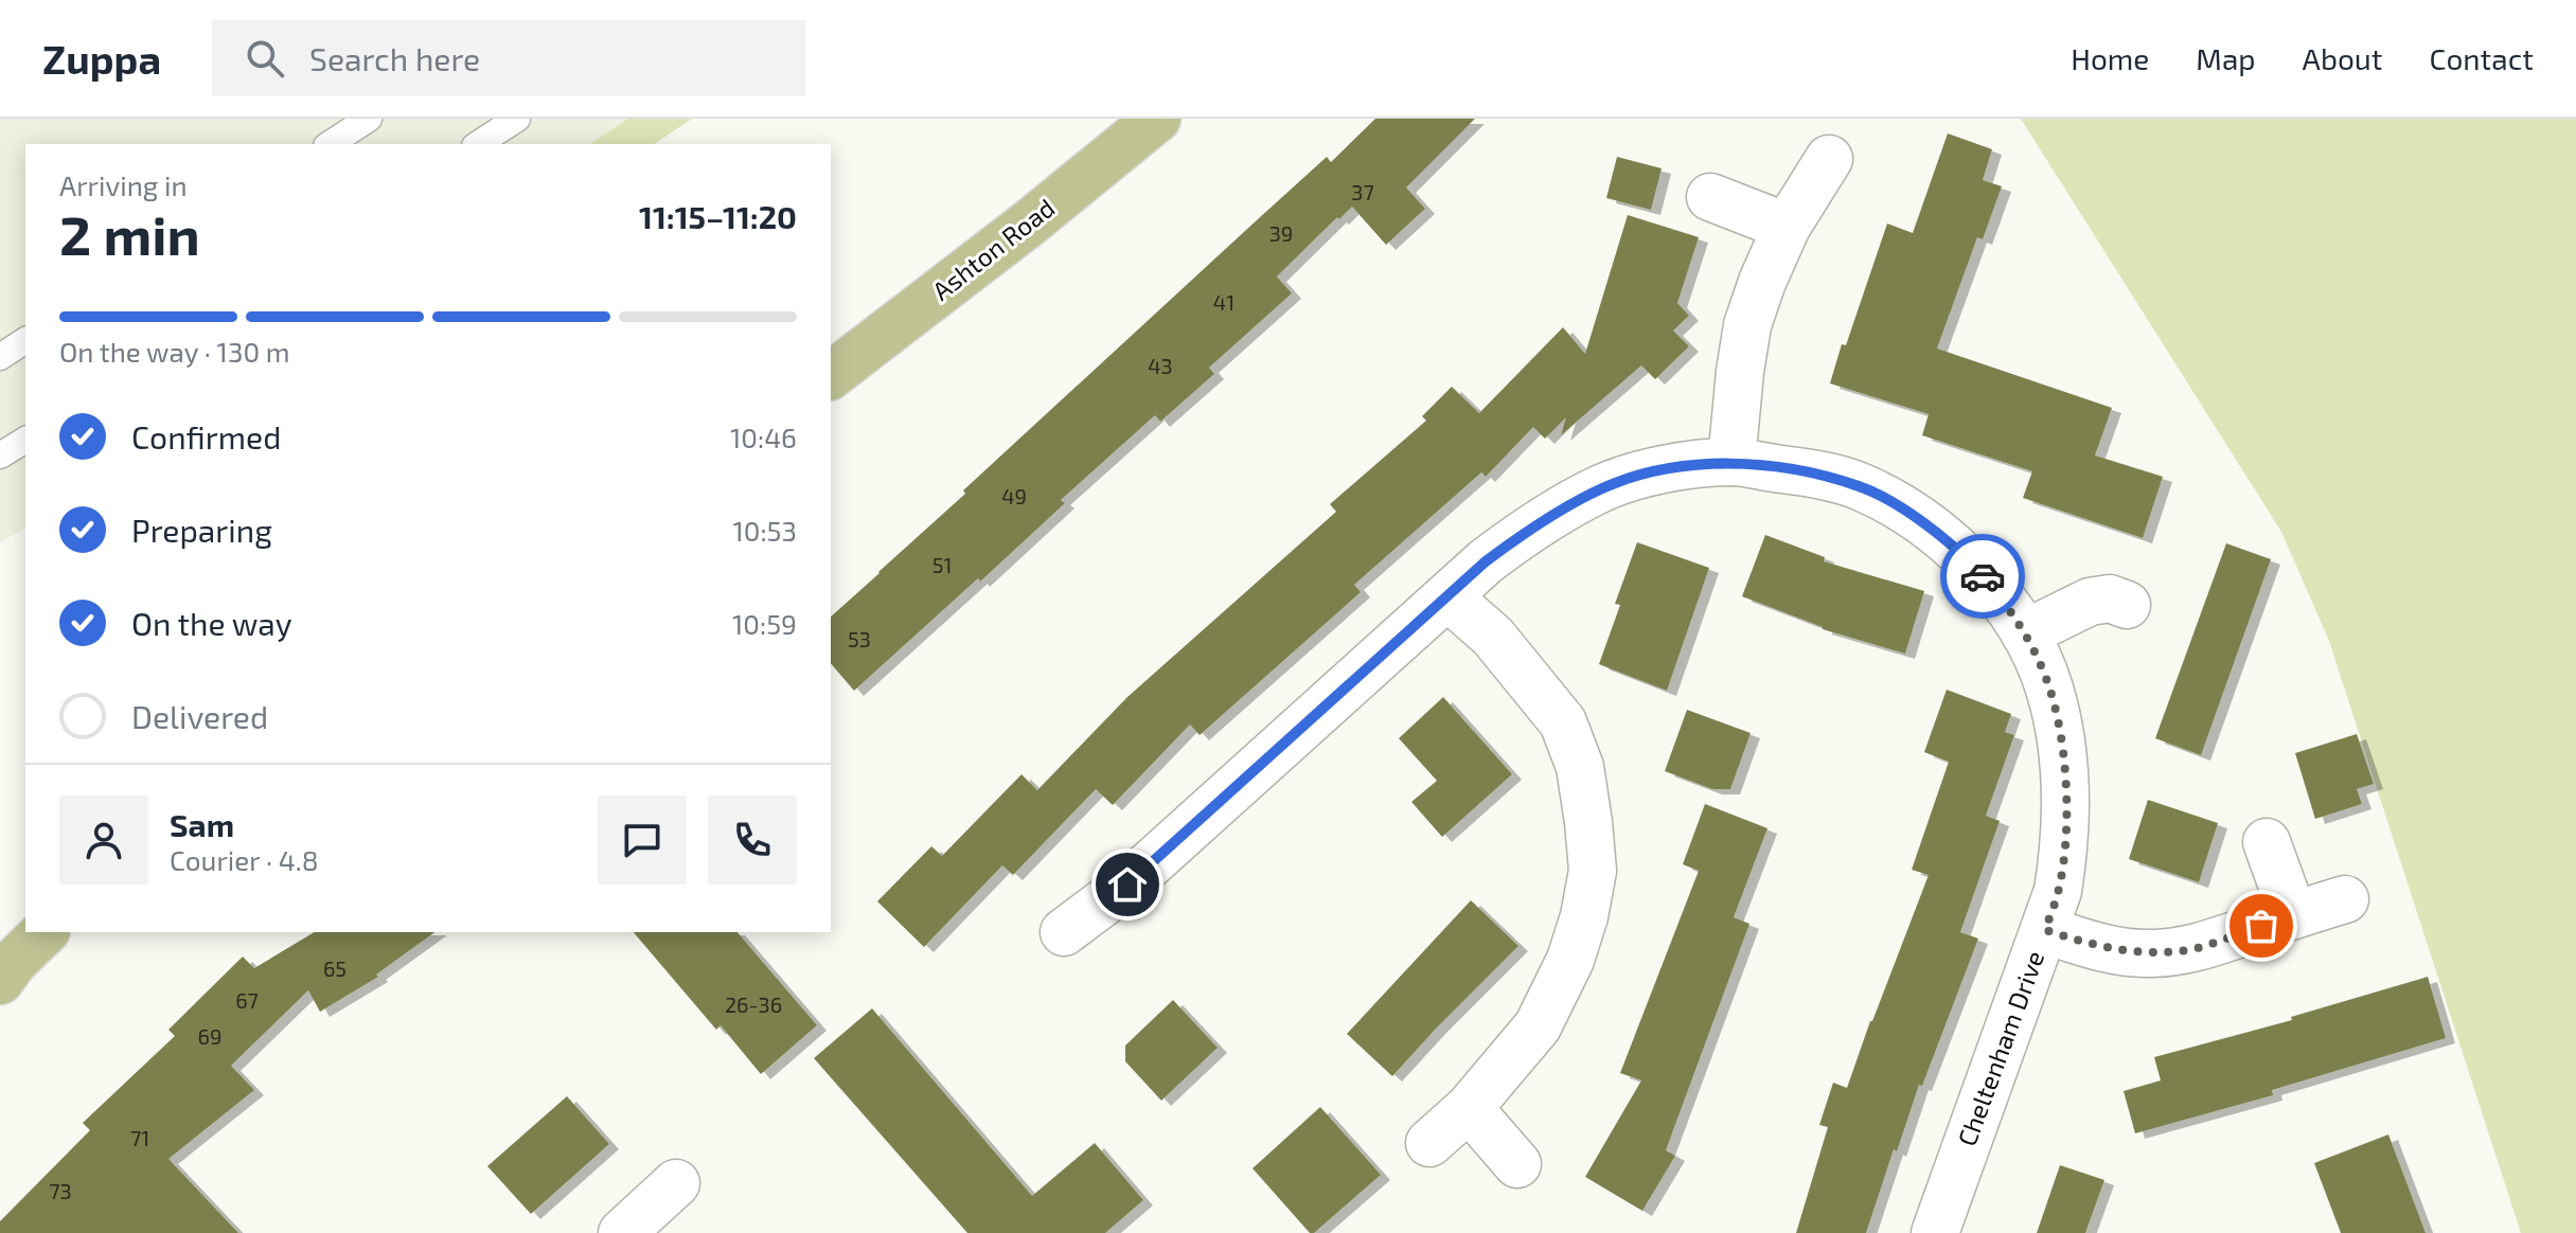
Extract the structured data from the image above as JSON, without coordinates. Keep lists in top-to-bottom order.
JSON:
{
  "streets": {
    "main road": ["Ashton Road"],
    "street": ["Cheltenham Drive"]
  },
  "house_numbers": [
    "37",
    "39",
    "41",
    "43",
    "49",
    "51",
    "53",
    "65",
    "67",
    "26-36",
    "69",
    "71",
    "73"
  ],
  "page": {
    "header": "Zuppa",
    "search": "Search here",
    "nav": [
      "Home",
      "Map",
      "About",
      "Contact"
    ],
    "heading": ["2 min", "Arriving in", "11:15–11:20"],
    "panel": ["Sam", "Courier · 4.8"],
    "bar": "On the way · 130 m",
    "list": [
      ["Confirmed", "10:46"],
      ["Preparing", "10:53"],
      ["On the way", "10:59"],
      "Delivered"
    ]
  }
}
